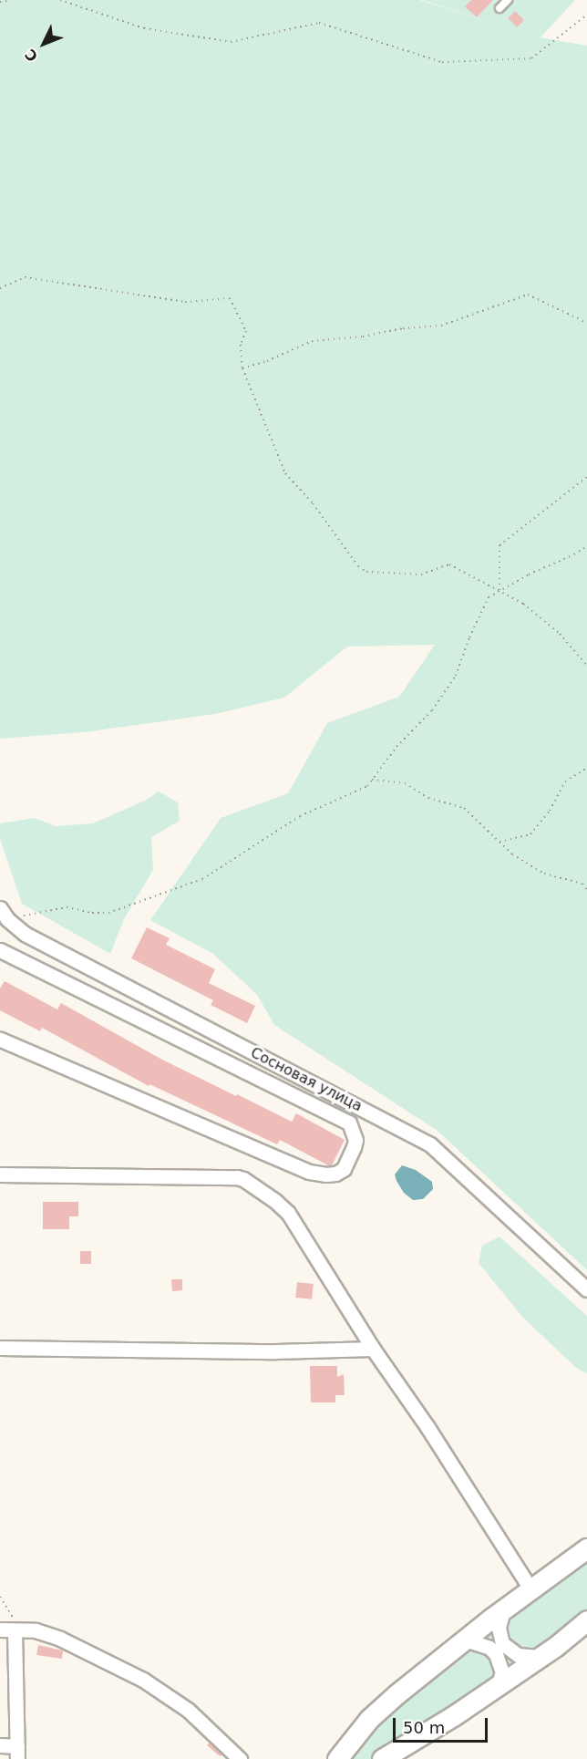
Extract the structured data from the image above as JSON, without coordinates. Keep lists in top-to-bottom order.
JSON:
{
  "streets": {
    "street": ["Сосновая улица"]
  },
  "scale_bar": "50 m",
  "north": "bottom left"
}
